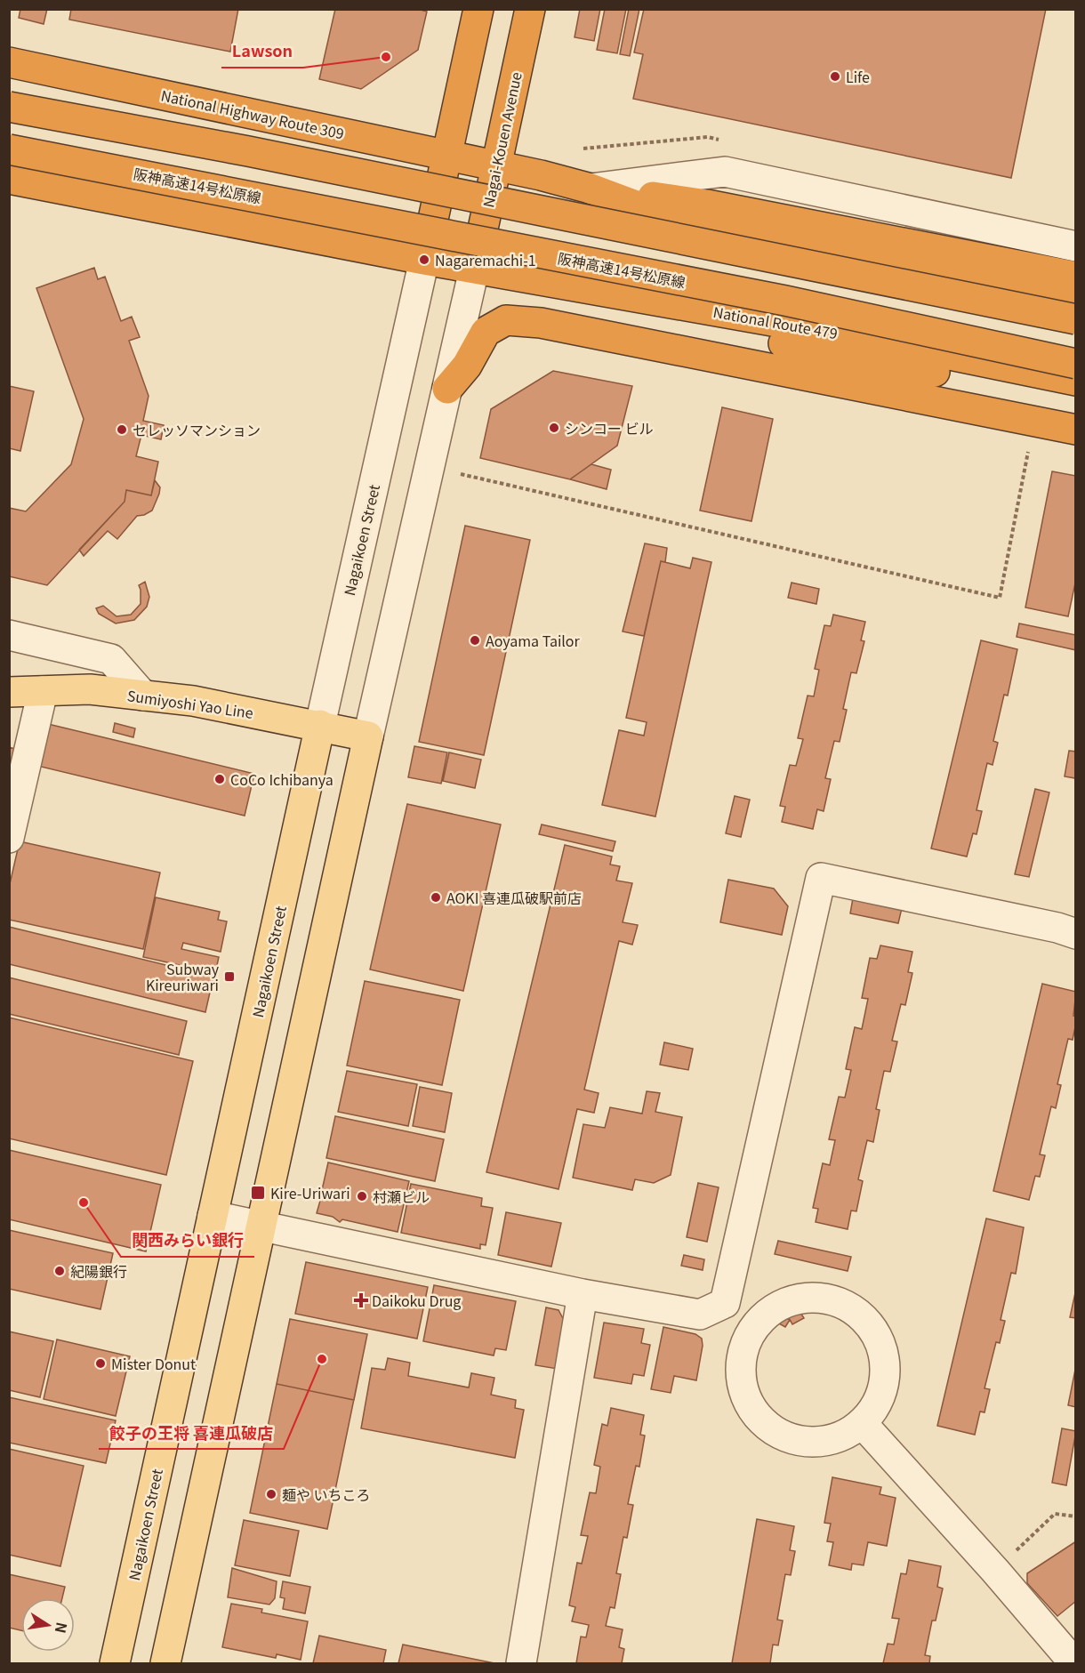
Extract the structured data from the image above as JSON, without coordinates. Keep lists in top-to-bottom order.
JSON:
{
  "streets": {
    "highway": [
      "National Highway Route 309",
      "Nagai-Kouen Avenue",
      "阪神高速14号松原線",
      "National Route 479"
    ],
    "main road": ["Nagaikoen Street", "Sumiyoshi Yao Line"]
  },
  "crossings": [
    ["National Highway Route 309", "Nagai-Kouen Avenue"],
    ["Nagai-Kouen Avenue", "National Route 479"],
    ["Nagaikoen Street", "Sumiyoshi Yao Line"]
  ],
  "places": {
    "other": [
      "Lawson",
      "Life",
      "Nagaremachi-1",
      "シンコー ビル",
      "セレッソマンション",
      "Aoyama Tailor",
      "CoCo Ichibanya",
      "AOKI 喜連瓜破駅前店",
      "村瀬ビル",
      "関西みらい銀行",
      "紀陽銀行",
      "餃子の王将 喜連瓜破店",
      "Mister Donut",
      "麺や いちころ"
    ],
    "transit": ["Subway Kireuriwari", "Kire-Uriwari"],
    "health": ["Daikoku Drug"]
  },
  "north": "right"
}
